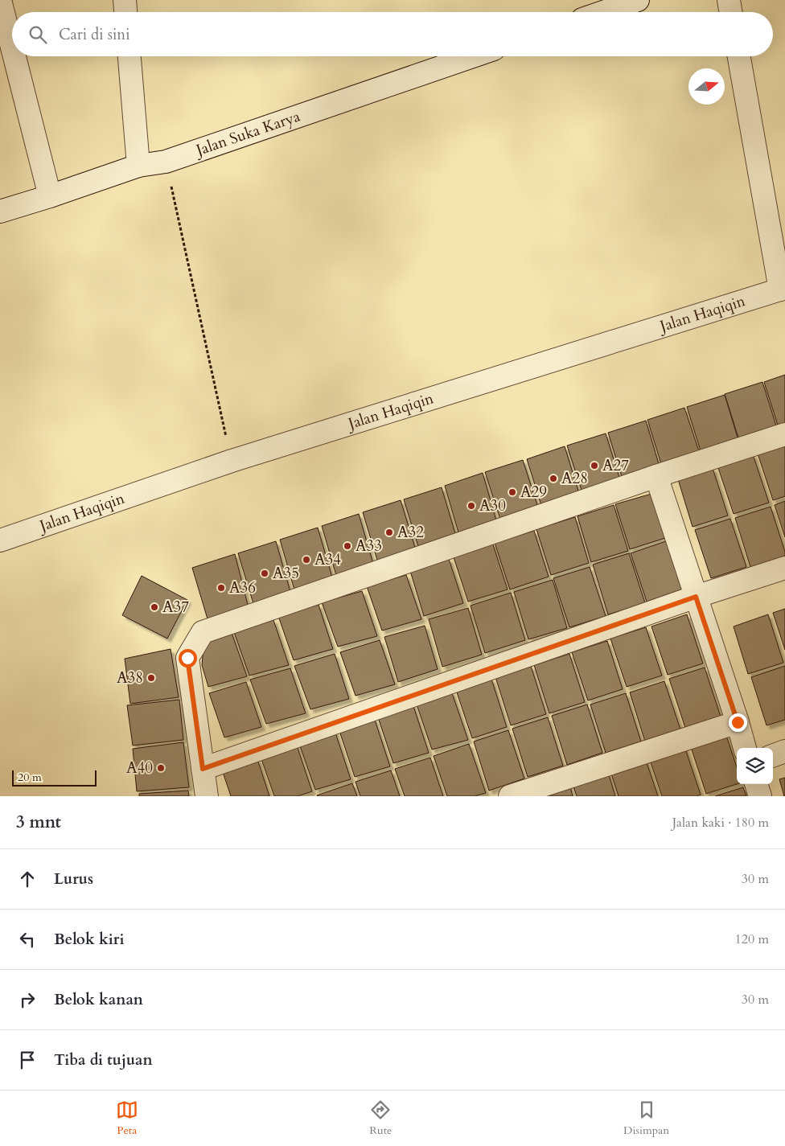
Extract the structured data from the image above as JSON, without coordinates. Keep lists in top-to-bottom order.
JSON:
{
  "streets": {
    "street": ["Jalan Suka Karya", "Jalan Haqiqin"]
  },
  "places": [
    "A27",
    "A28",
    "A29",
    "A30",
    "A32",
    "A33",
    "A34",
    "A35",
    "A36",
    "A37",
    "A38",
    "A40"
  ],
  "scale_bar": "20 m",
  "north": "right",
  "page": {
    "search": "Cari di sini",
    "scale": "20 m",
    "heading": ["3 mnt", "Jalan kaki · 180 m"],
    "list": [
      ["Lurus", "30 m"],
      ["Belok kiri", "120 m"],
      ["Belok kanan", "30 m"],
      "Tiba di tujuan"
    ],
    "nav": ["Peta", "Rute", "Disimpan"]
  }
}
